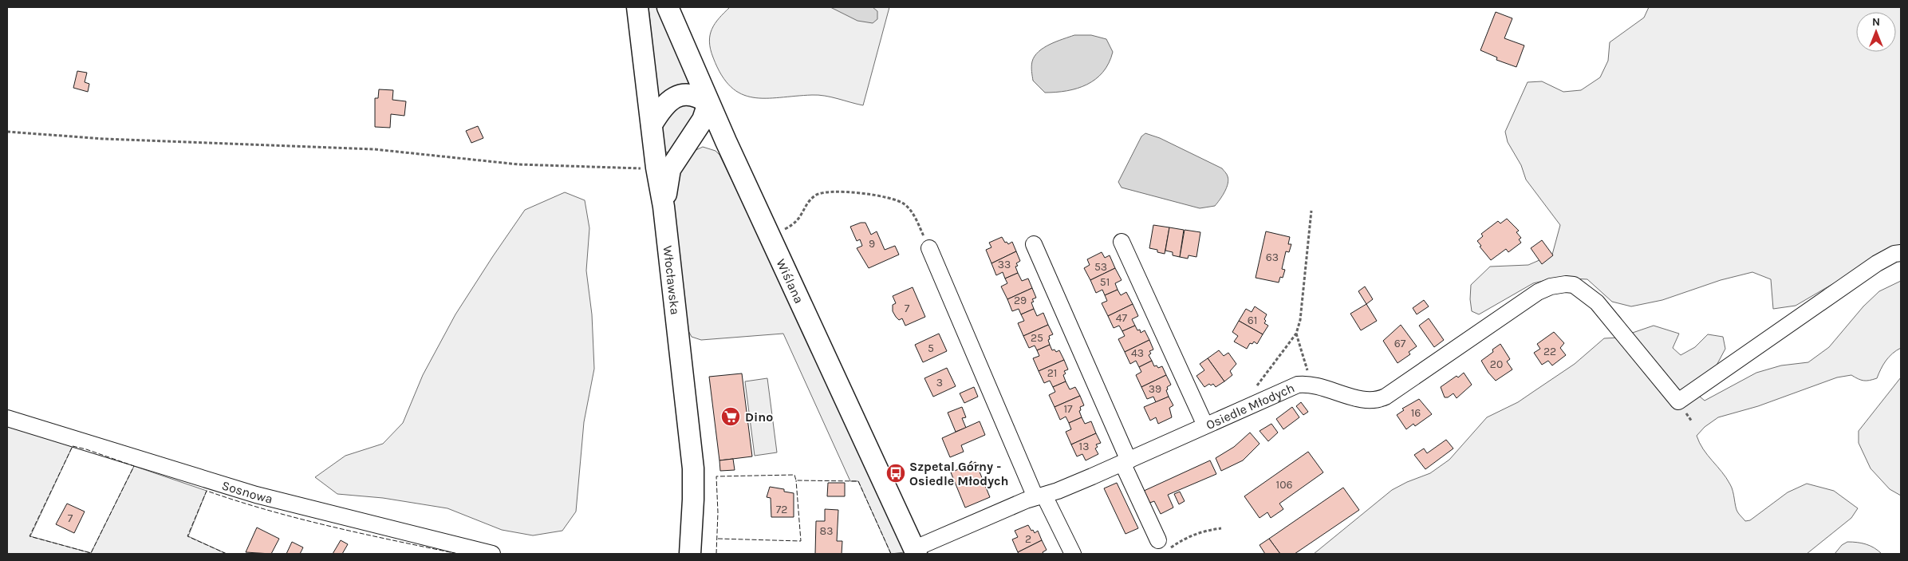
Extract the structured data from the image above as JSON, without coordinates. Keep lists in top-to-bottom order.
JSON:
{
  "streets": {
    "main road": ["Włocławska", "Wiślana"],
    "street": ["Osiedle Młodych", "Sosnowa"]
  },
  "crossings": [
    ["Wiślana", "Osiedle Młodych"]
  ],
  "places": {
    "supermarket": ["Dino"],
    "bus stop": ["Szpetal Górny - Osiedle Młodych"]
  },
  "house_numbers": [
    "9",
    "63",
    "33",
    "53",
    "51",
    "29",
    "7",
    "47",
    "61",
    "25",
    "67",
    "5",
    "22",
    "43",
    "20",
    "21",
    "3",
    "39",
    "17",
    "16",
    "13",
    "106",
    "72",
    "7",
    "83",
    "2"
  ],
  "north": "top"
}
